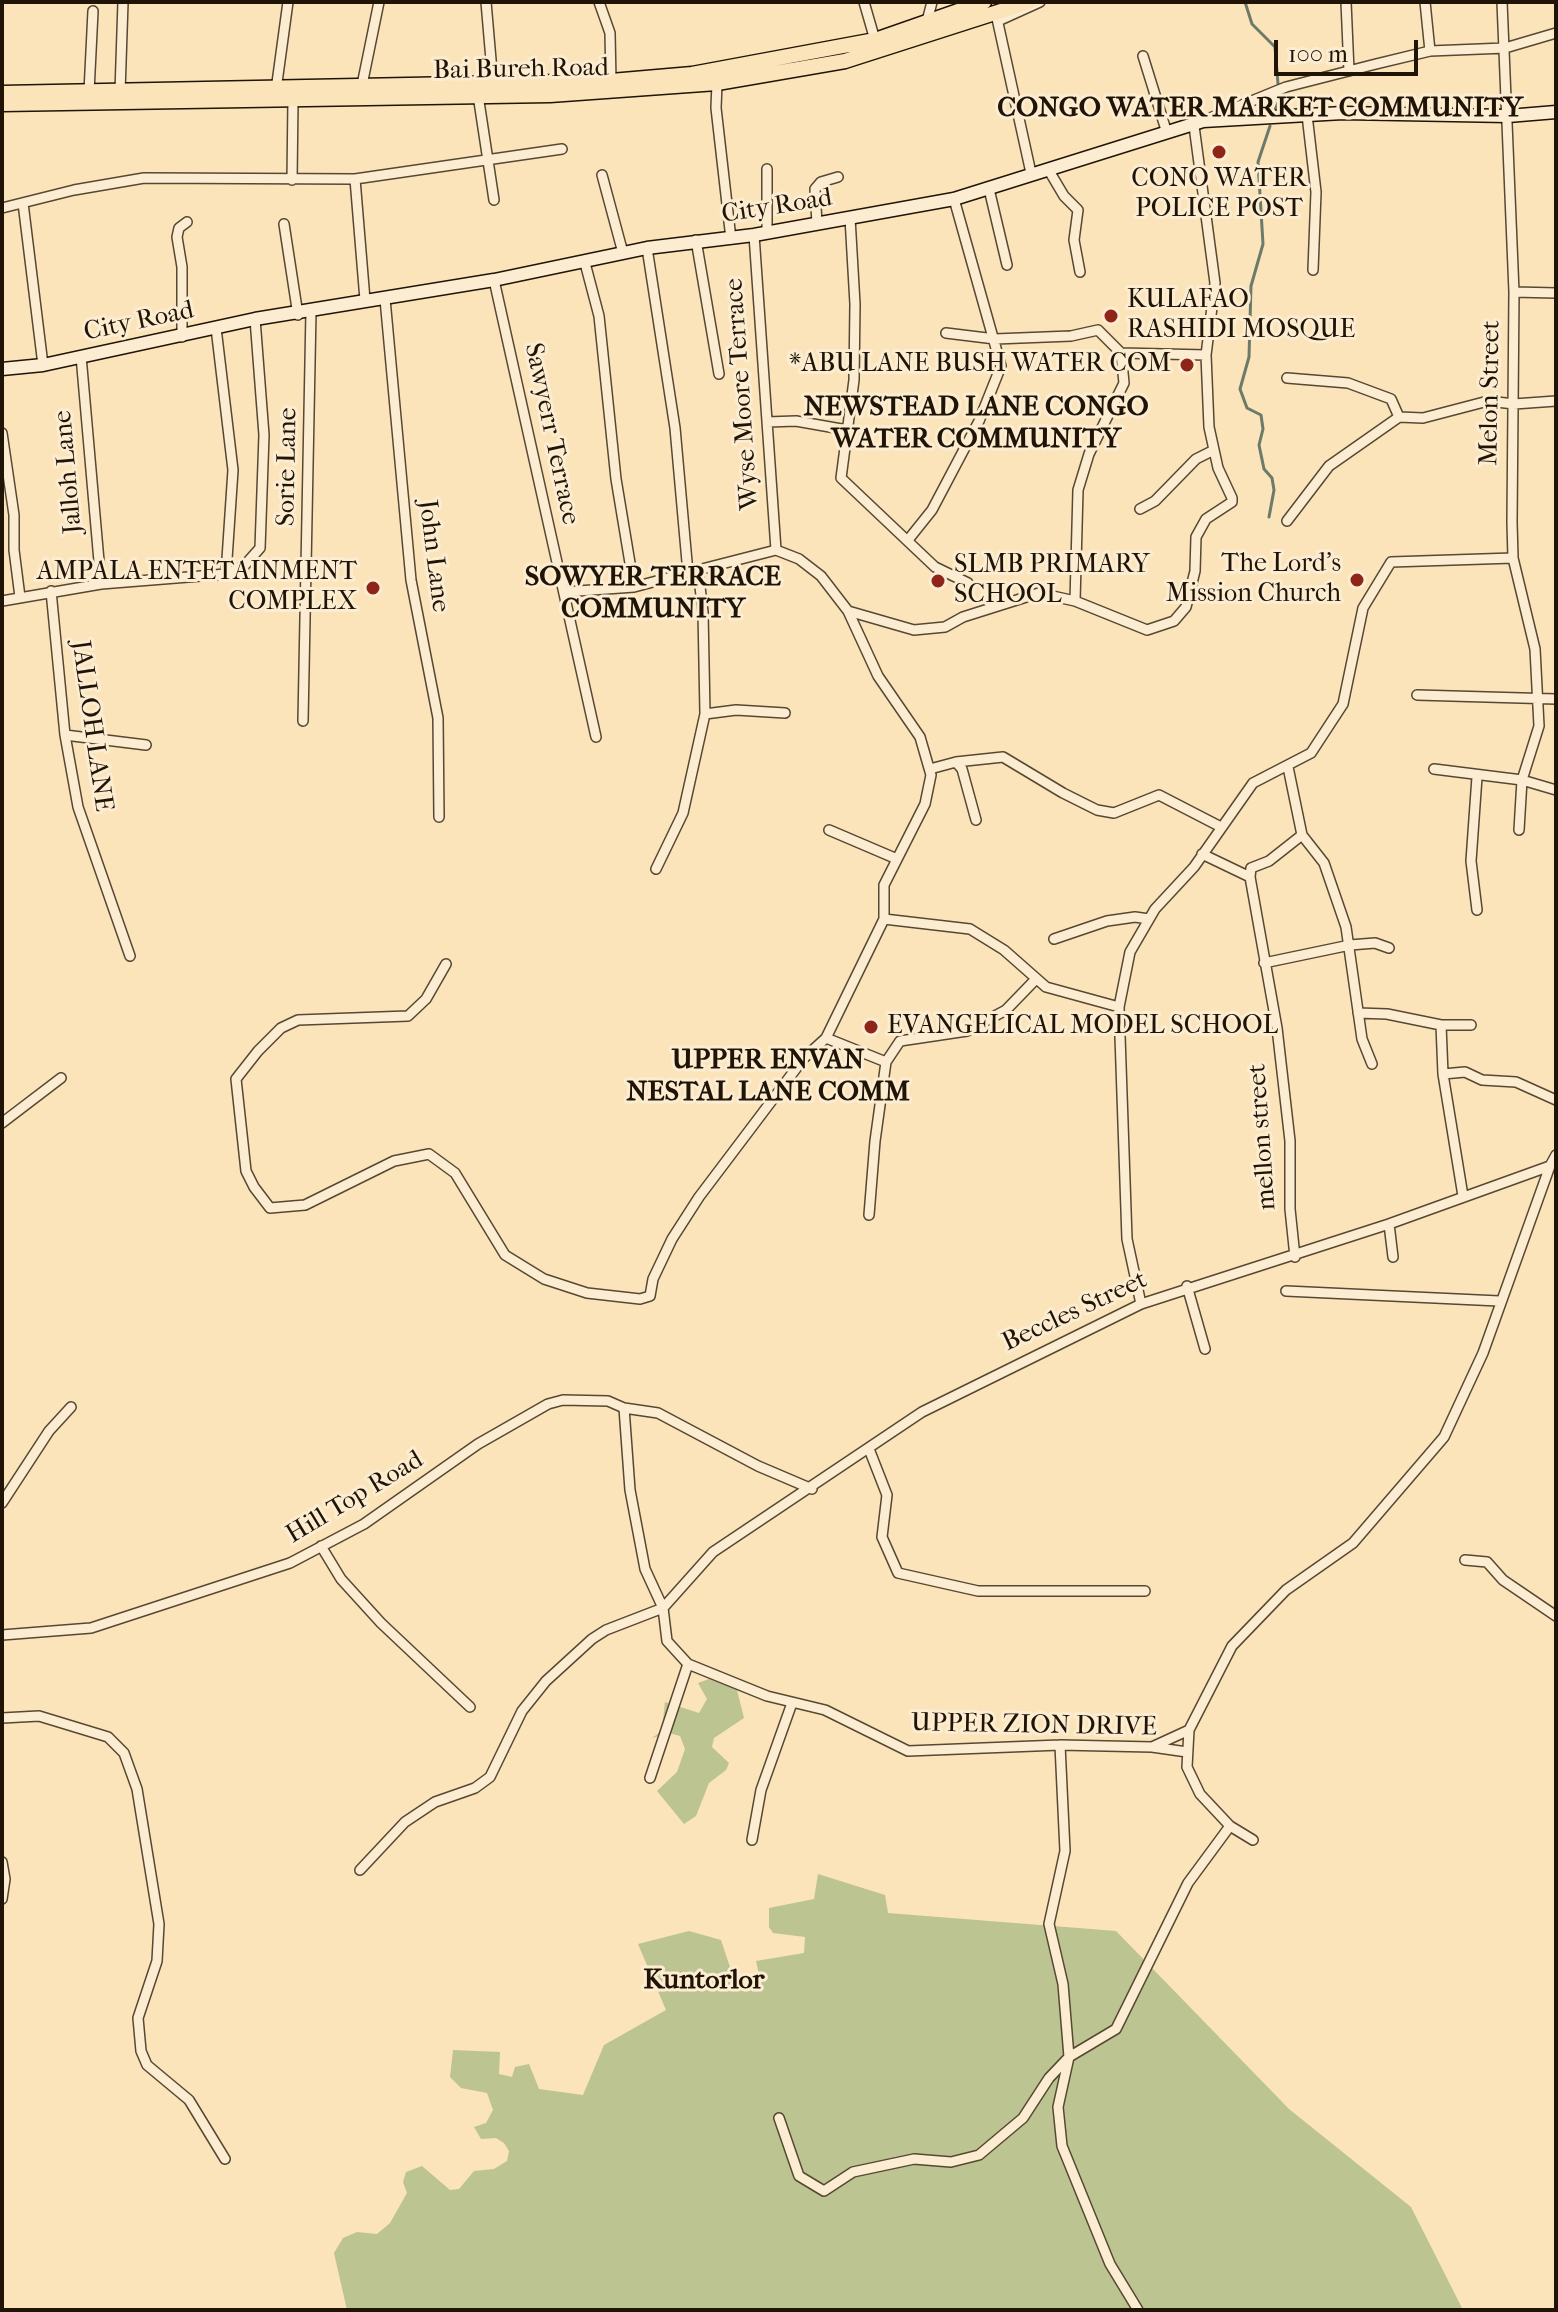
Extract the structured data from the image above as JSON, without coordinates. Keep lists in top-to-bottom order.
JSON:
{
  "streets": {
    "highway": ["Bai Bureh Road"],
    "main road": ["City Road"],
    "street": [
      "Melon Street",
      "Wyse Moore Terrace",
      "Sawyerr Terrace",
      "Sorie Lane",
      "Jalloh Lane",
      "John Lane",
      "JALLOH LANE",
      "mellon street",
      "Beccles Street",
      "Hill Top Road",
      "UPPER ZION DRIVE"
    ]
  },
  "crossings": [
    ["City Road", "Melon Street"],
    ["City Road", "Wyse Moore Terrace"],
    ["City Road", "Sawyerr Terrace"],
    ["City Road", "Sorie Lane"],
    ["City Road", "Jalloh Lane"],
    ["City Road", "John Lane"],
    ["mellon street", "Beccles Street"],
    ["Beccles Street", "Hill Top Road"]
  ],
  "districts": [
    "CONGO WATER MARKET COMMUNITY",
    "NEWSTEAD LANE CONGO WATER COMMUNITY",
    "SOWYER TERRACE COMMUNITY",
    "UPPER ENVAN NESTAL LANE COMM",
    "Kuntorlor"
  ],
  "places": [
    "CONO WATER POLICE POST",
    "KULAFAO RASHIDI MOSQUE",
    "*ABU LANE BUSH WATER COM",
    "The Lord's Mission Church",
    "SLMB PRIMARY SCHOOL",
    "AMPALA ENTETAINMENT COMPLEX",
    "EVANGELICAL MODEL SCHOOL"
  ],
  "scale_bar": "100 m"
}
